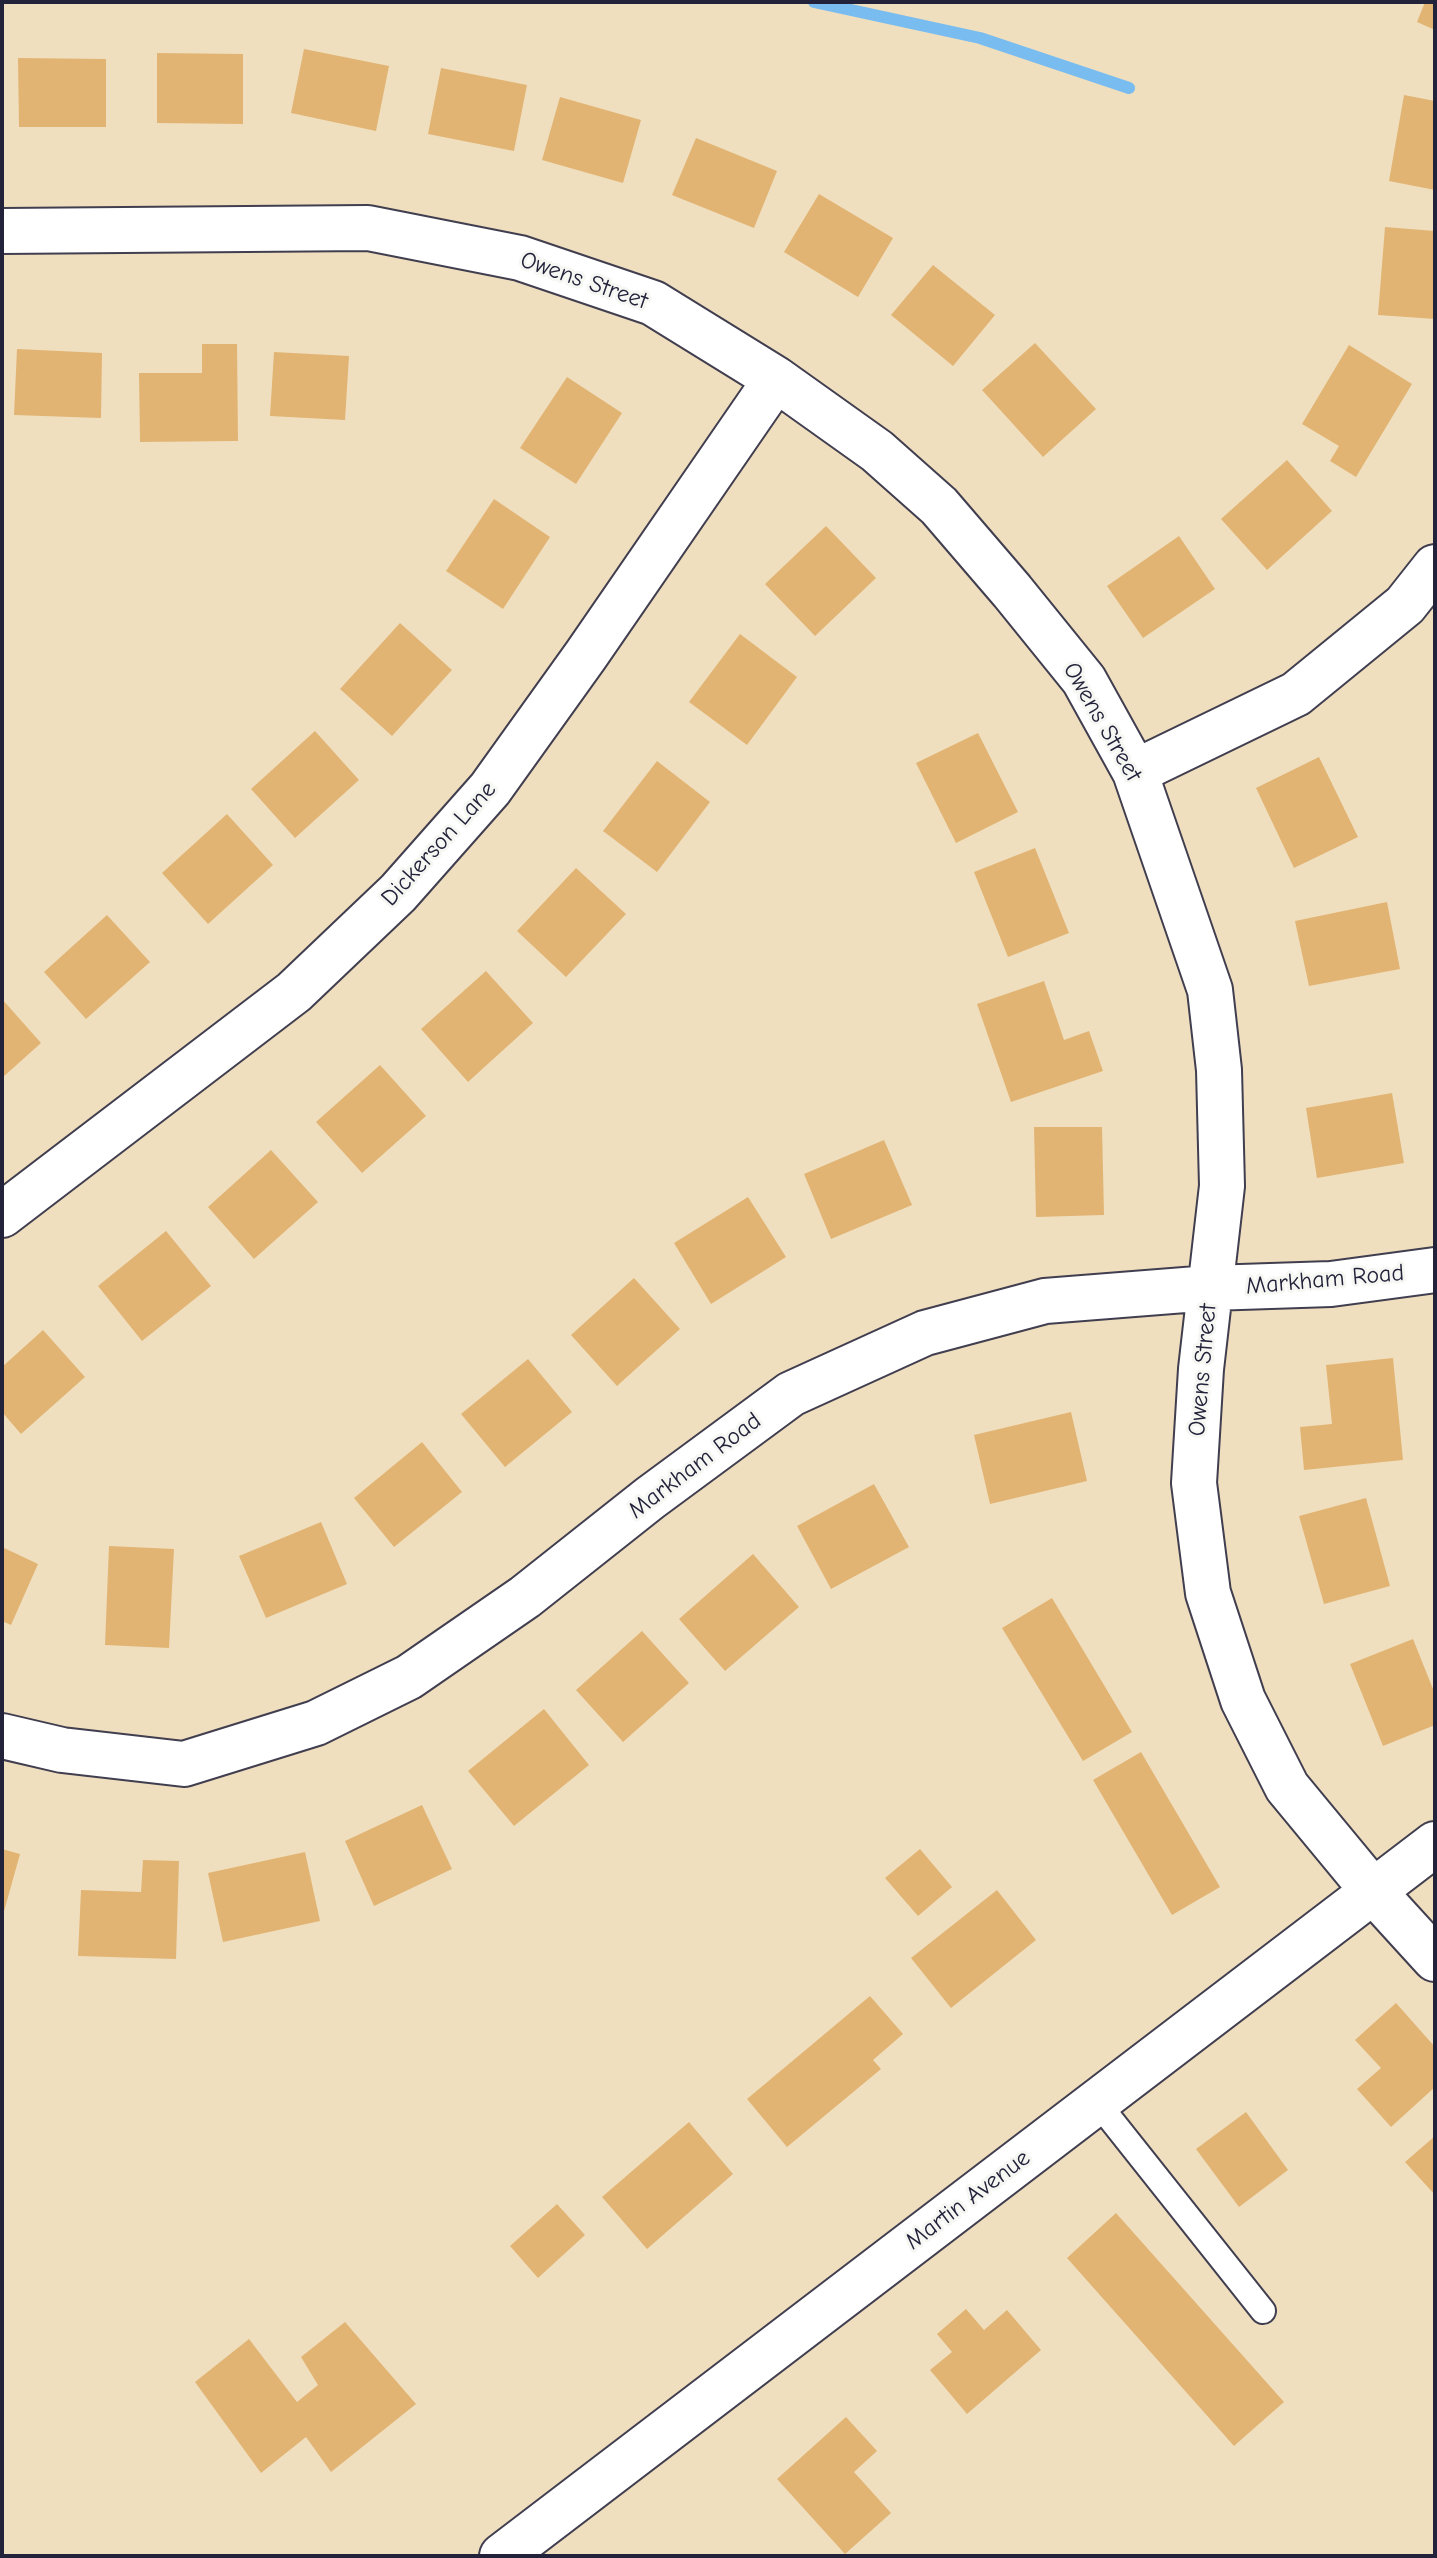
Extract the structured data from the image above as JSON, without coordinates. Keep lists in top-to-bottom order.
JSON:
{
  "streets": {
    "street": [
      "Owens Street",
      "Dickerson Lane",
      "Markham Road",
      "Martin Avenue"
    ]
  },
  "crossings": [
    ["Owens Street", "Dickerson Lane"],
    ["Owens Street", "Markham Road"],
    ["Owens Street", "Martin Avenue"]
  ]
}
